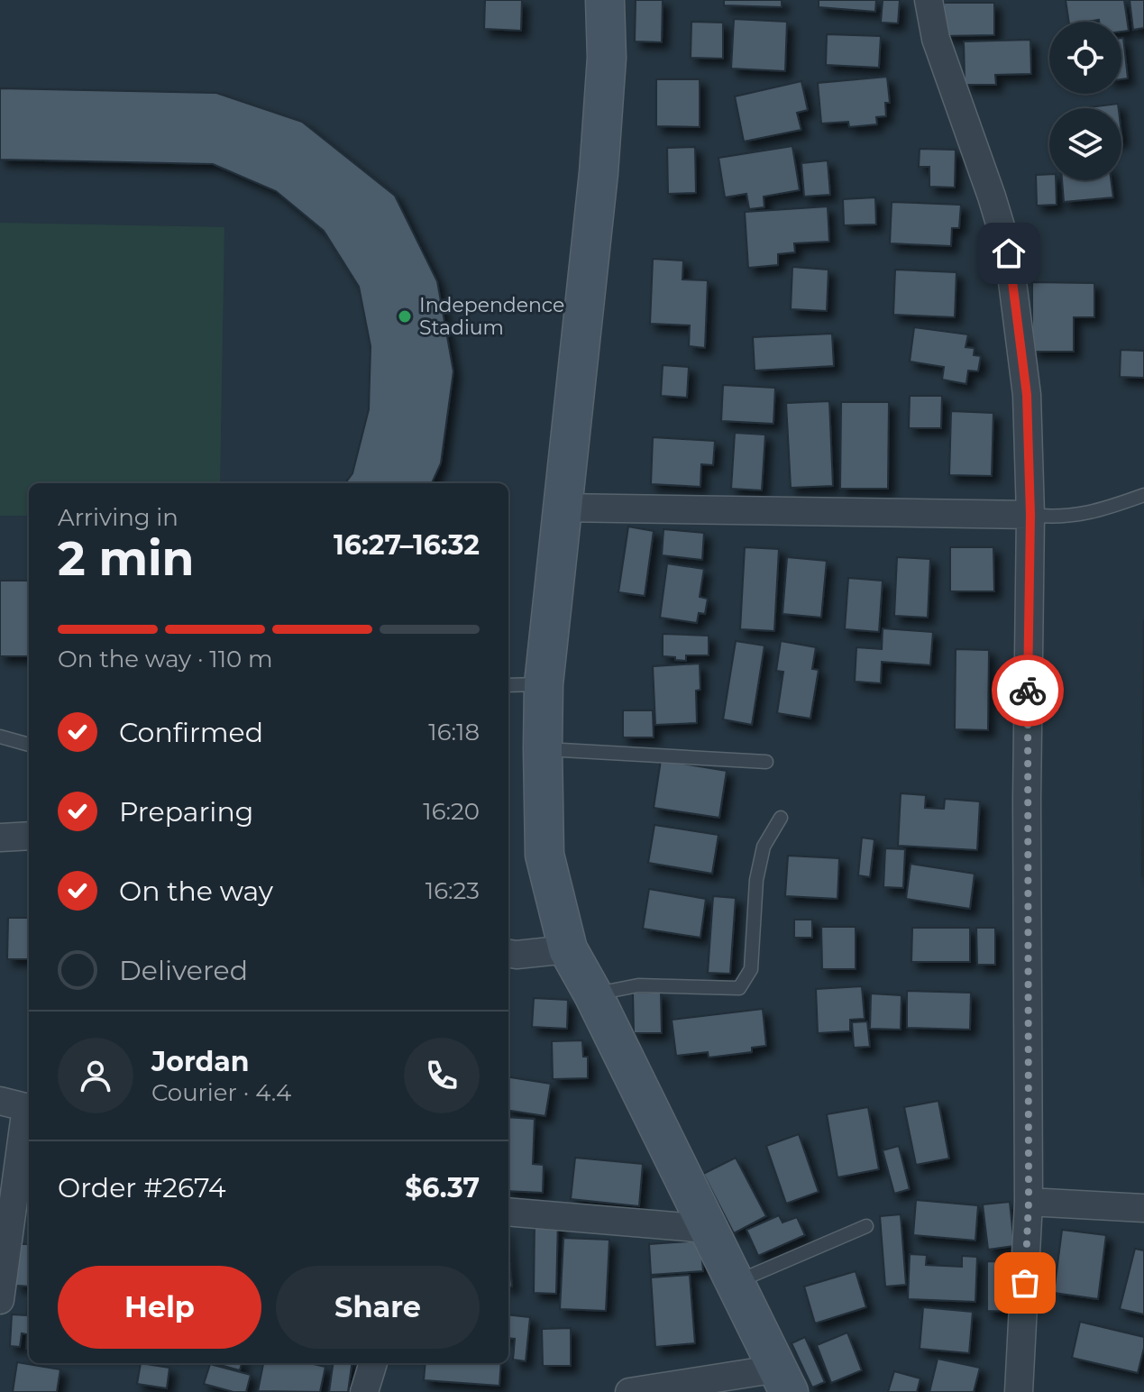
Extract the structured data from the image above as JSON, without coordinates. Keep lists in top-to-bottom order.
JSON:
{
  "places": ["Independence Stadium"],
  "page": {
    "heading": ["2 min", "Arriving in", "16:27–16:32"],
    "panel": [
      "Jordan",
      "Courier · 4.4",
      "Order #2674",
      "$6.37"
    ],
    "bar": "On the way · 110 m",
    "list": [
      ["Confirmed", "16:18"],
      ["Preparing", "16:20"],
      ["On the way", "16:23"],
      "Delivered"
    ],
    "buttons": ["Help", "Share"]
  }
}
